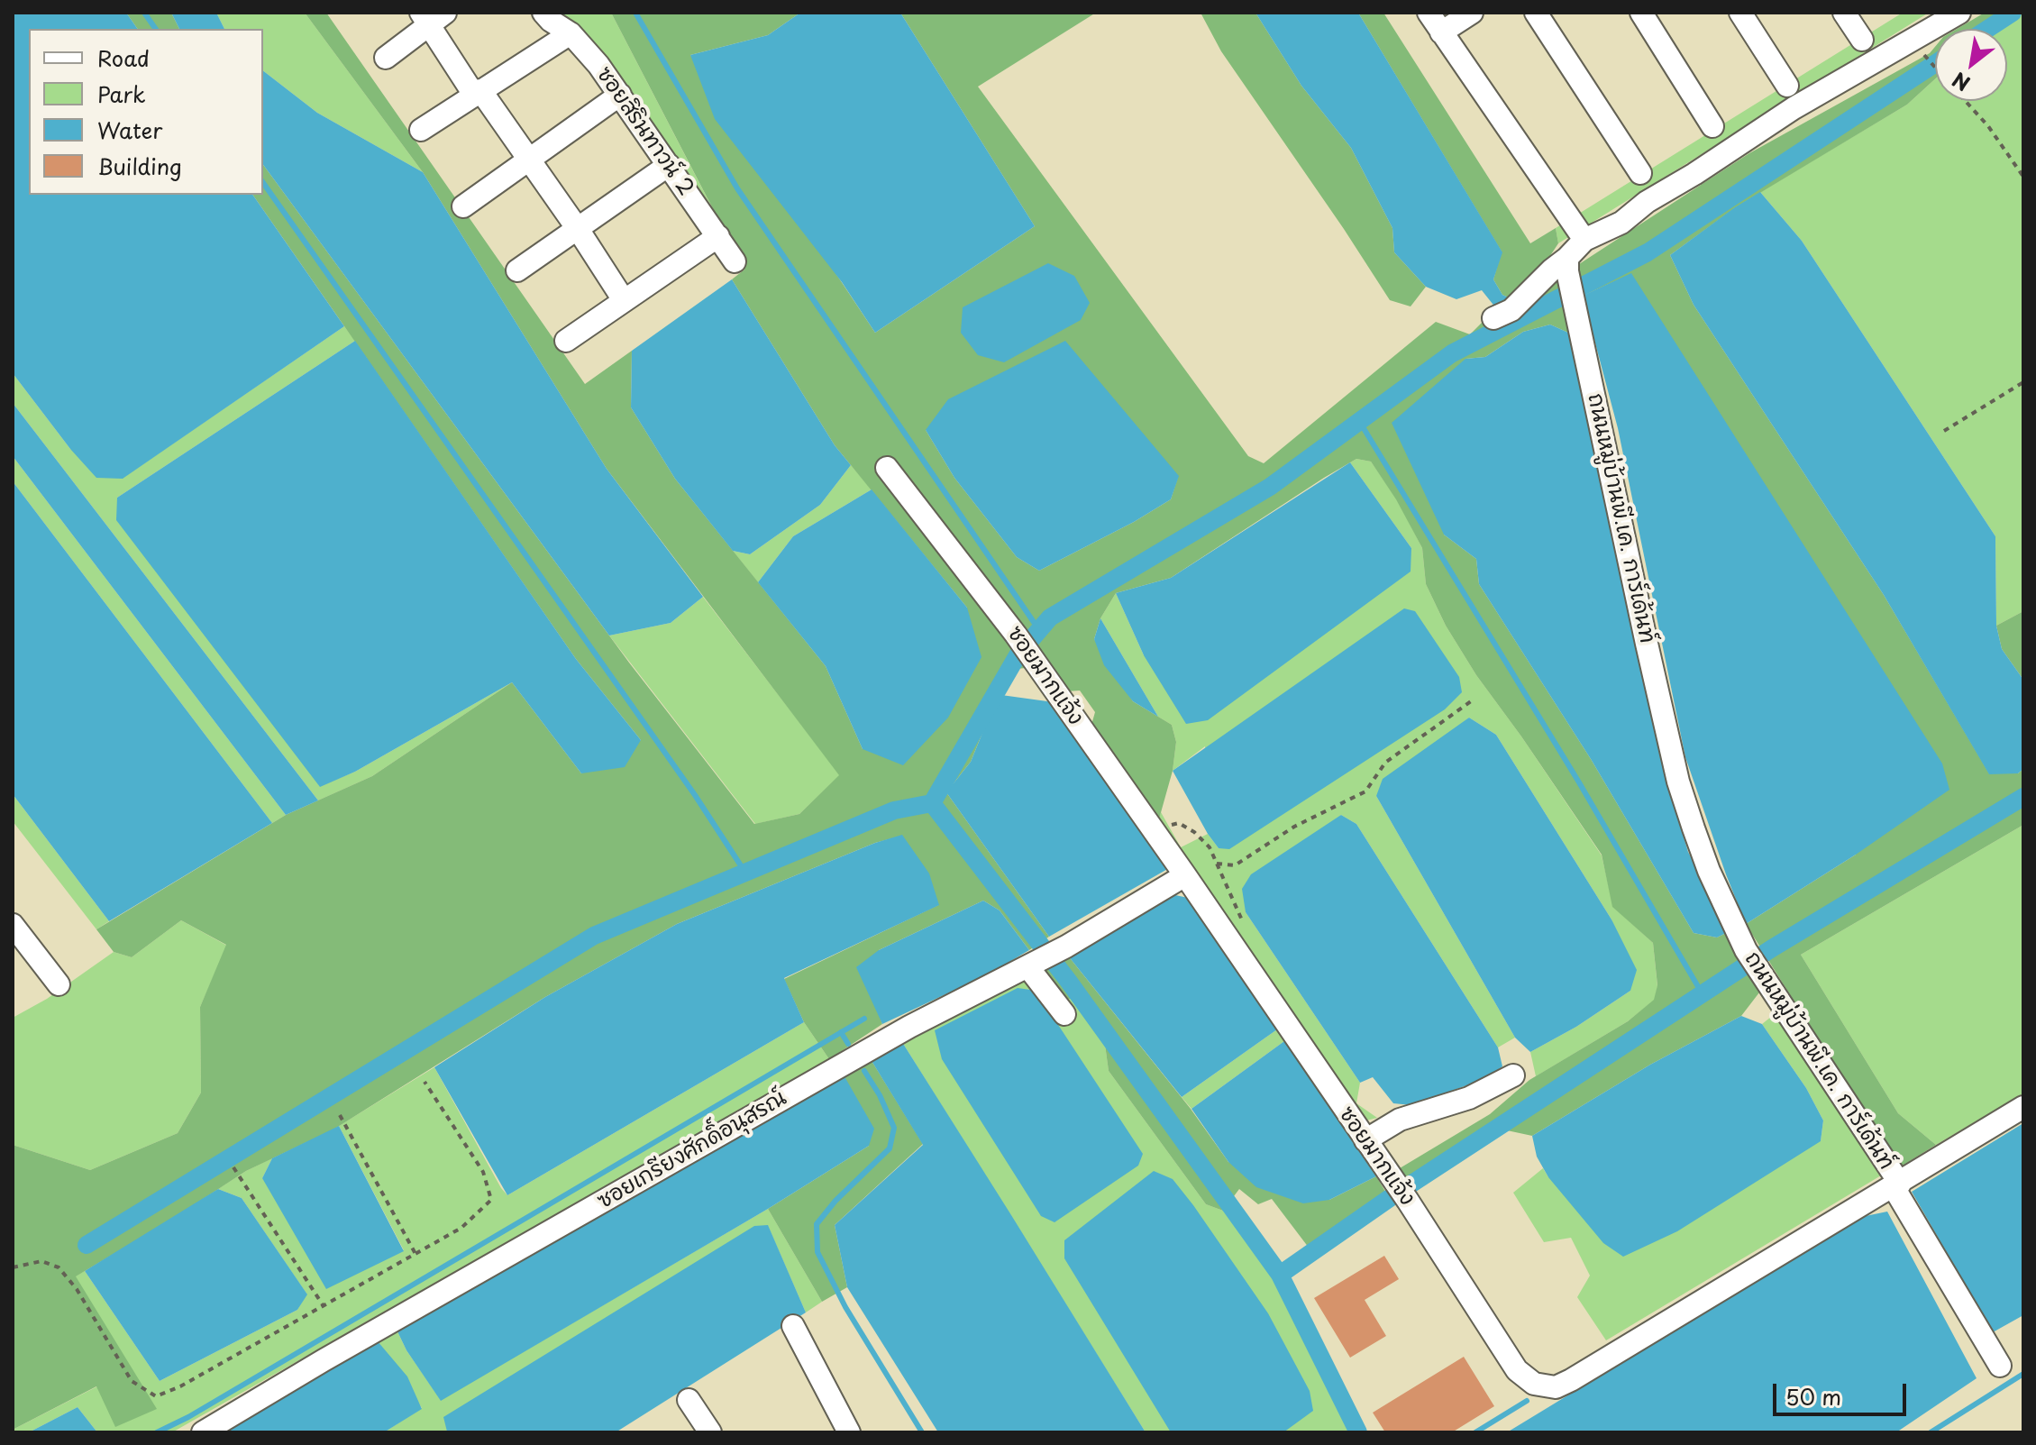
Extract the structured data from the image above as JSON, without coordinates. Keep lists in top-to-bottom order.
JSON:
{
  "streets": {
    "street": [
      "ซอยสิรินทาวน์ 2",
      "ถนนหมู่บ้านพี.เค. การ์เด้นท์",
      "ซอยมากแจ้ง",
      "ซอยเกรียงศักดิ์อนุสรณ์"
    ]
  },
  "crossings": [
    ["ถนนหมู่บ้านพี.เค. การ์เด้นท์", "ซอยมากแจ้ง"],
    ["ซอยมากแจ้ง", "ซอยเกรียงศักดิ์อนุสรณ์"]
  ],
  "legend": [
    "Road",
    "Park",
    "Water",
    "Building"
  ],
  "scale_bar": "50 m",
  "north": "bottom left"
}
